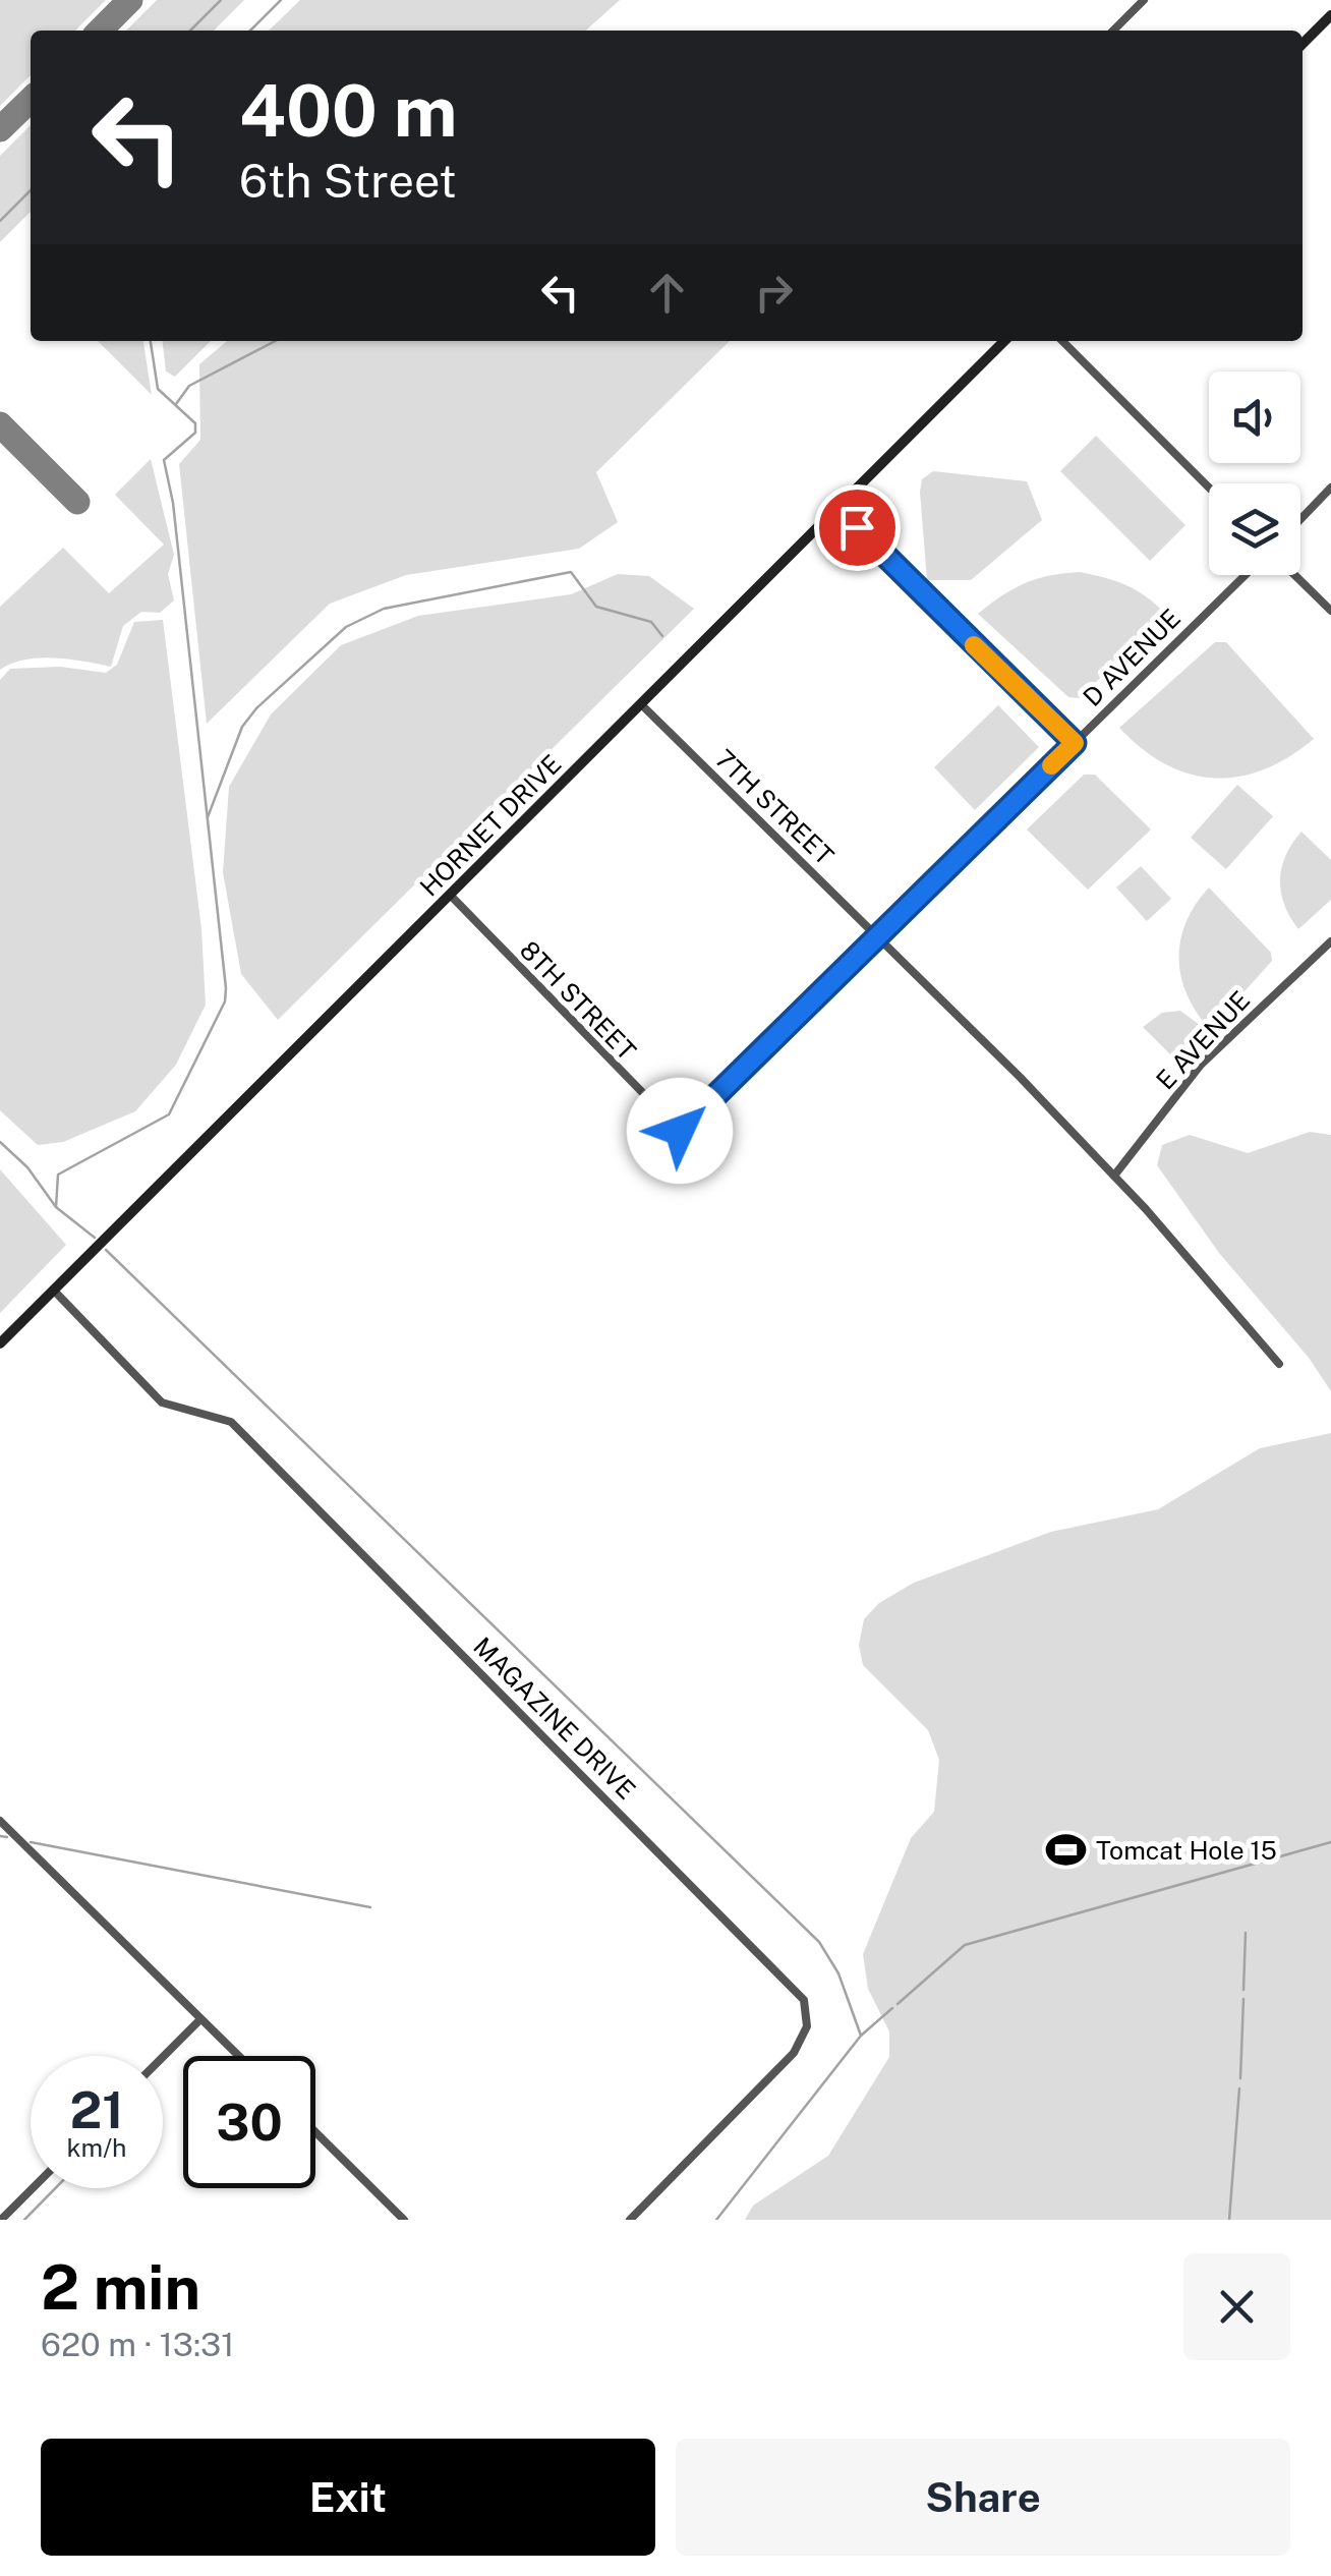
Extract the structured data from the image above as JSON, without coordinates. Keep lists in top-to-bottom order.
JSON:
{
  "streets": {
    "main road": ["HORNET DRIVE"],
    "street": [
      "D AVENUE",
      "7TH STREET",
      "8TH STREET",
      "E AVENUE",
      "MAGAZINE DRIVE"
    ]
  },
  "crossings": [
    ["D AVENUE", "7TH STREET"],
    ["D AVENUE", "8TH STREET"],
    ["7TH STREET", "HORNET DRIVE"],
    ["7TH STREET", "E AVENUE"],
    ["HORNET DRIVE", "8TH STREET"],
    ["HORNET DRIVE", "MAGAZINE DRIVE"]
  ],
  "places": {
    "sports": ["Tomcat Hole 15"]
  },
  "page": {
    "turn": ["400 m", "6th Street"],
    "speed": "21 km/h",
    "limit": "30",
    "heading": ["2 min", "620 m · 13:31"],
    "buttons": ["Exit", "Share"]
  }
}
